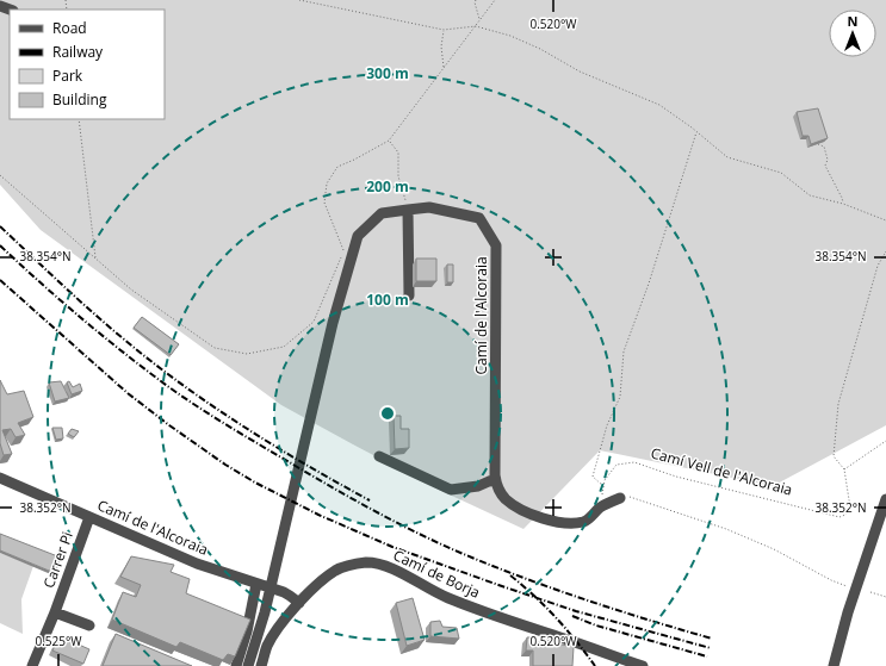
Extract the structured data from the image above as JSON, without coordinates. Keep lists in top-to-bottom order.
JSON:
{
  "streets": {
    "street": ["Camí de l'Alcoraia", "Carrer Pi", "Camí de Borja"],
    "path": ["Camí Vell de l'Alcoraia"]
  },
  "crossings": [
    ["Camí de l'Alcoraia", "Carrer Pi"],
    ["Camí de l'Alcoraia", "Camí de Borja"]
  ],
  "legend": [
    "Road",
    "Railway",
    "Park",
    "Building"
  ],
  "north": "top",
  "coordinates": [
    "0.520°W",
    "38.354°N",
    "38.352°N",
    "0.525°W"
  ],
  "rings": ["300 m", "200 m", "100 m"]
}
